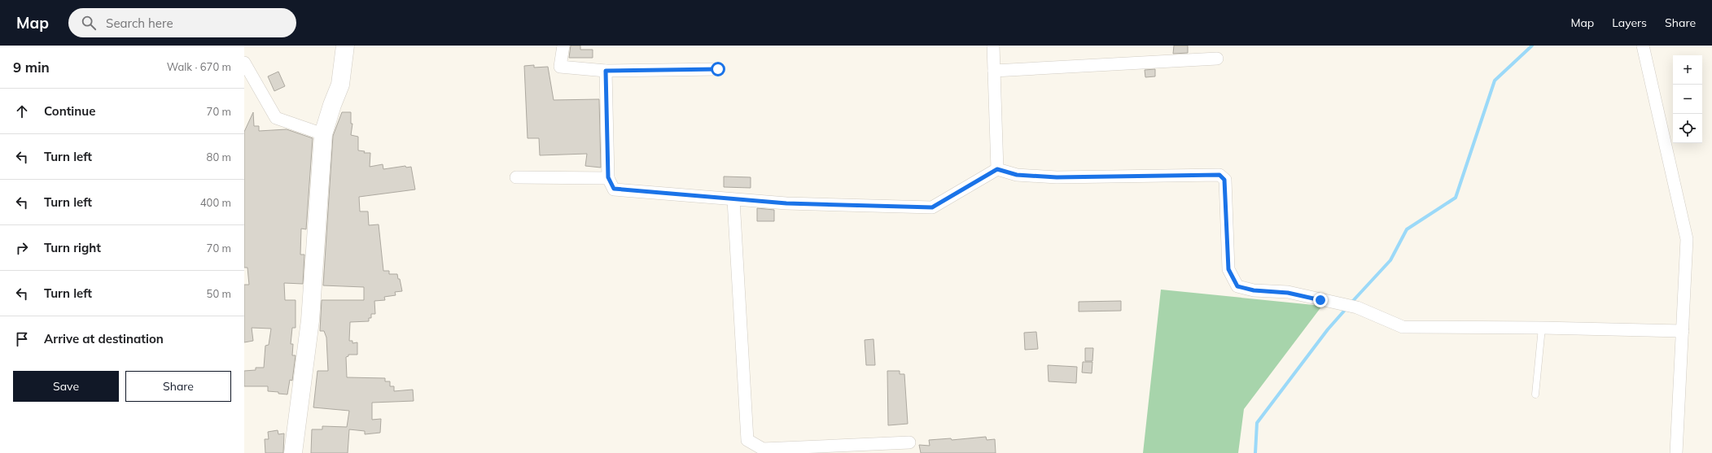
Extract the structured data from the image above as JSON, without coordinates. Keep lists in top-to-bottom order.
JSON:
{
  "page": {
    "header": "Map",
    "search": "Search here",
    "nav": ["Map", "Layers", "Share"],
    "heading": ["9 min", "Walk · 670 m"],
    "map_buttons": ["+", "−"],
    "list": [
      ["Continue", "70 m"],
      ["Turn left", "80 m"],
      ["Turn left", "400 m"],
      ["Turn right", "70 m"],
      ["Turn left", "50 m"],
      "Arrive at destination"
    ],
    "buttons": ["Save", "Share"]
  }
}
